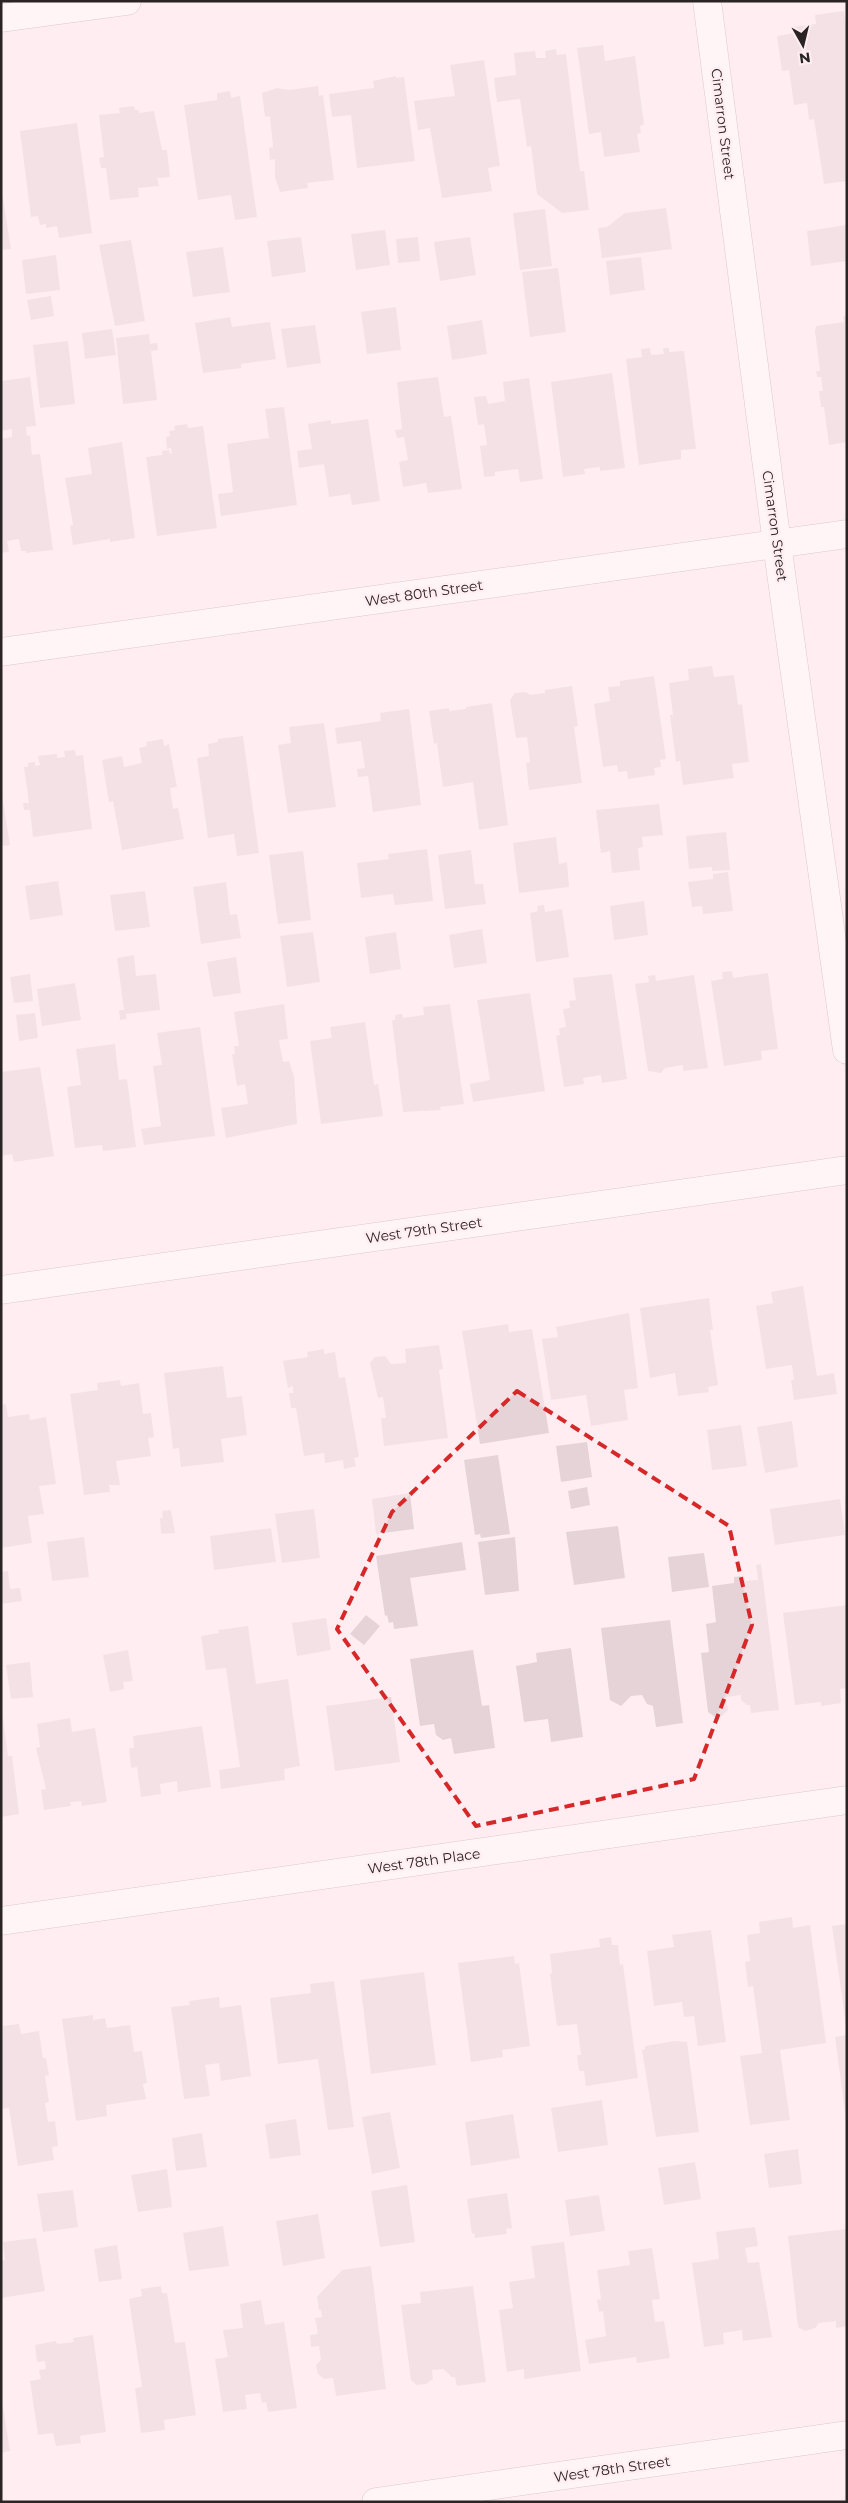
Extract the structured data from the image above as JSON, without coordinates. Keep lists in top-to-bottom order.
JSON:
{
  "streets": {
    "street": [
      "Cimarron Street",
      "West 80th Street",
      "West 79th Street",
      "West 78th Place",
      "West 78th Street"
    ]
  },
  "crossings": [
    ["Cimarron Street", "West 80th Street"]
  ],
  "north": "bottom"
}
